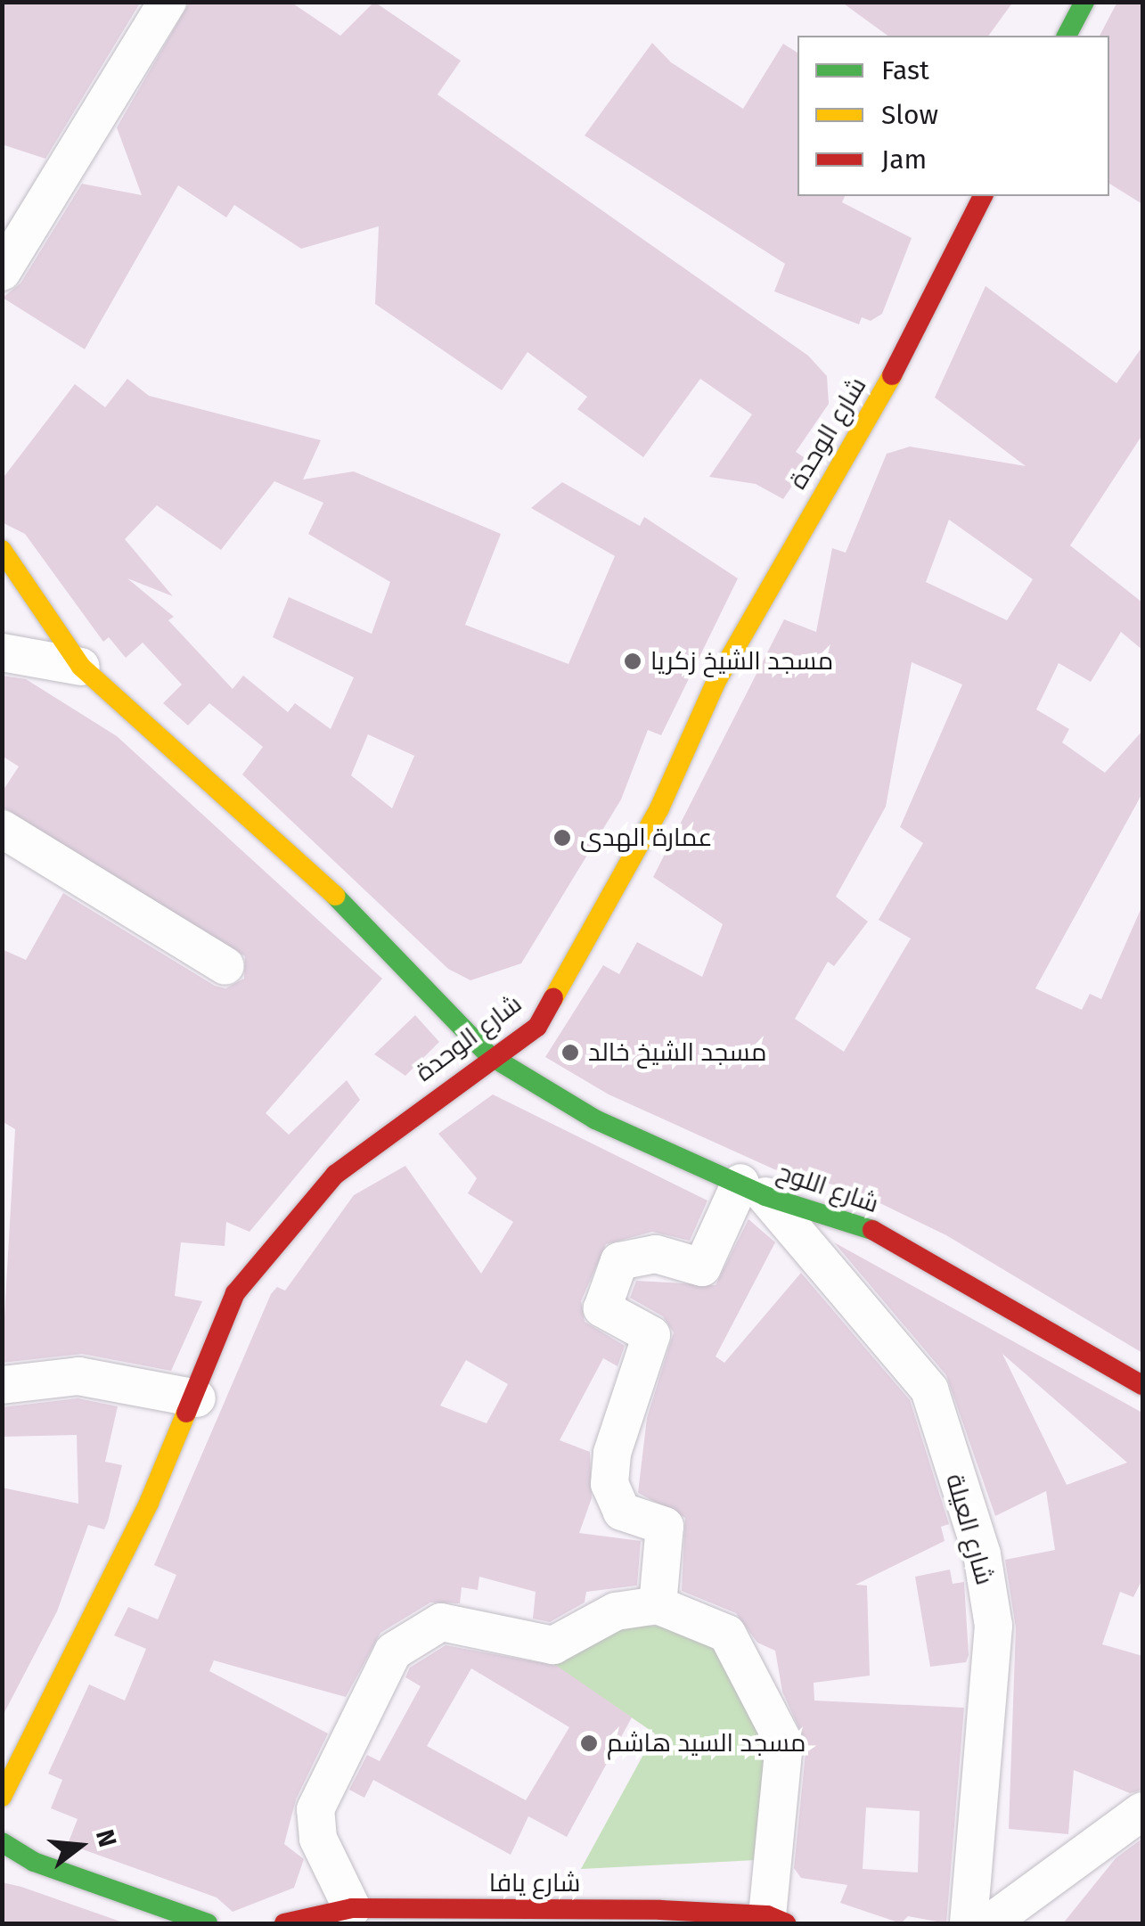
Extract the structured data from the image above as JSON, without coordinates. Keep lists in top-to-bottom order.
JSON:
{
  "streets": {
    "street": [
      "شارع الوحدة",
      "شارع اللوح",
      "شارع العيلة",
      "شارع يافا"
    ]
  },
  "crossings": [
    ["شارع الوحدة", "شارع اللوح"],
    ["شارع اللوح", "شارع العيلة"]
  ],
  "places": [
    "مسجد الشيخ زكريا",
    "عمارة الهدى",
    "مسجد الشيخ خالد",
    "مسجد السيد هاشم"
  ],
  "legend": ["Fast", "Slow", "Jam"],
  "north": "right"
}
